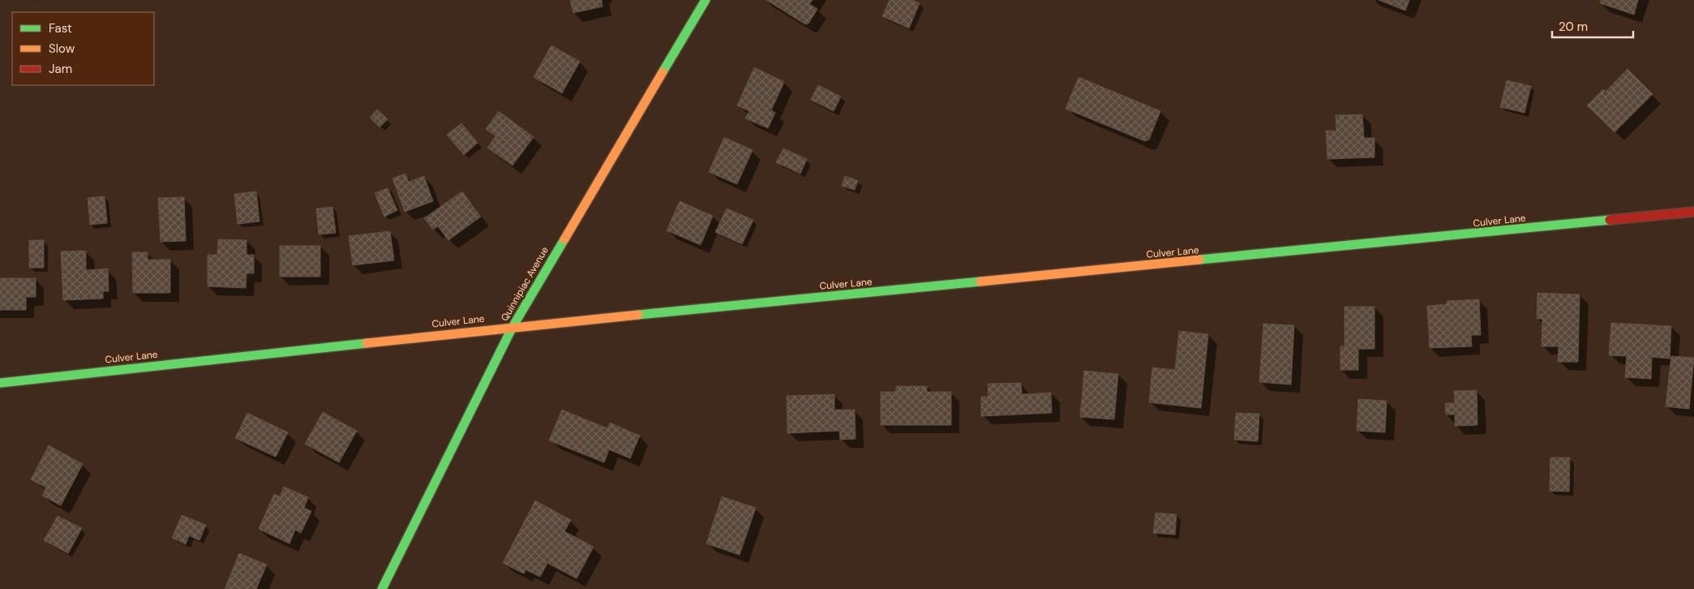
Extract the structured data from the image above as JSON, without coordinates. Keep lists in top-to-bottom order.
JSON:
{
  "streets": {
    "street": ["Culver Lane", "Quinnipiac Avenue"]
  },
  "crossings": [
    ["Culver Lane", "Quinnipiac Avenue"]
  ],
  "legend": ["Fast", "Slow", "Jam"],
  "scale_bar": "20 m"
}
